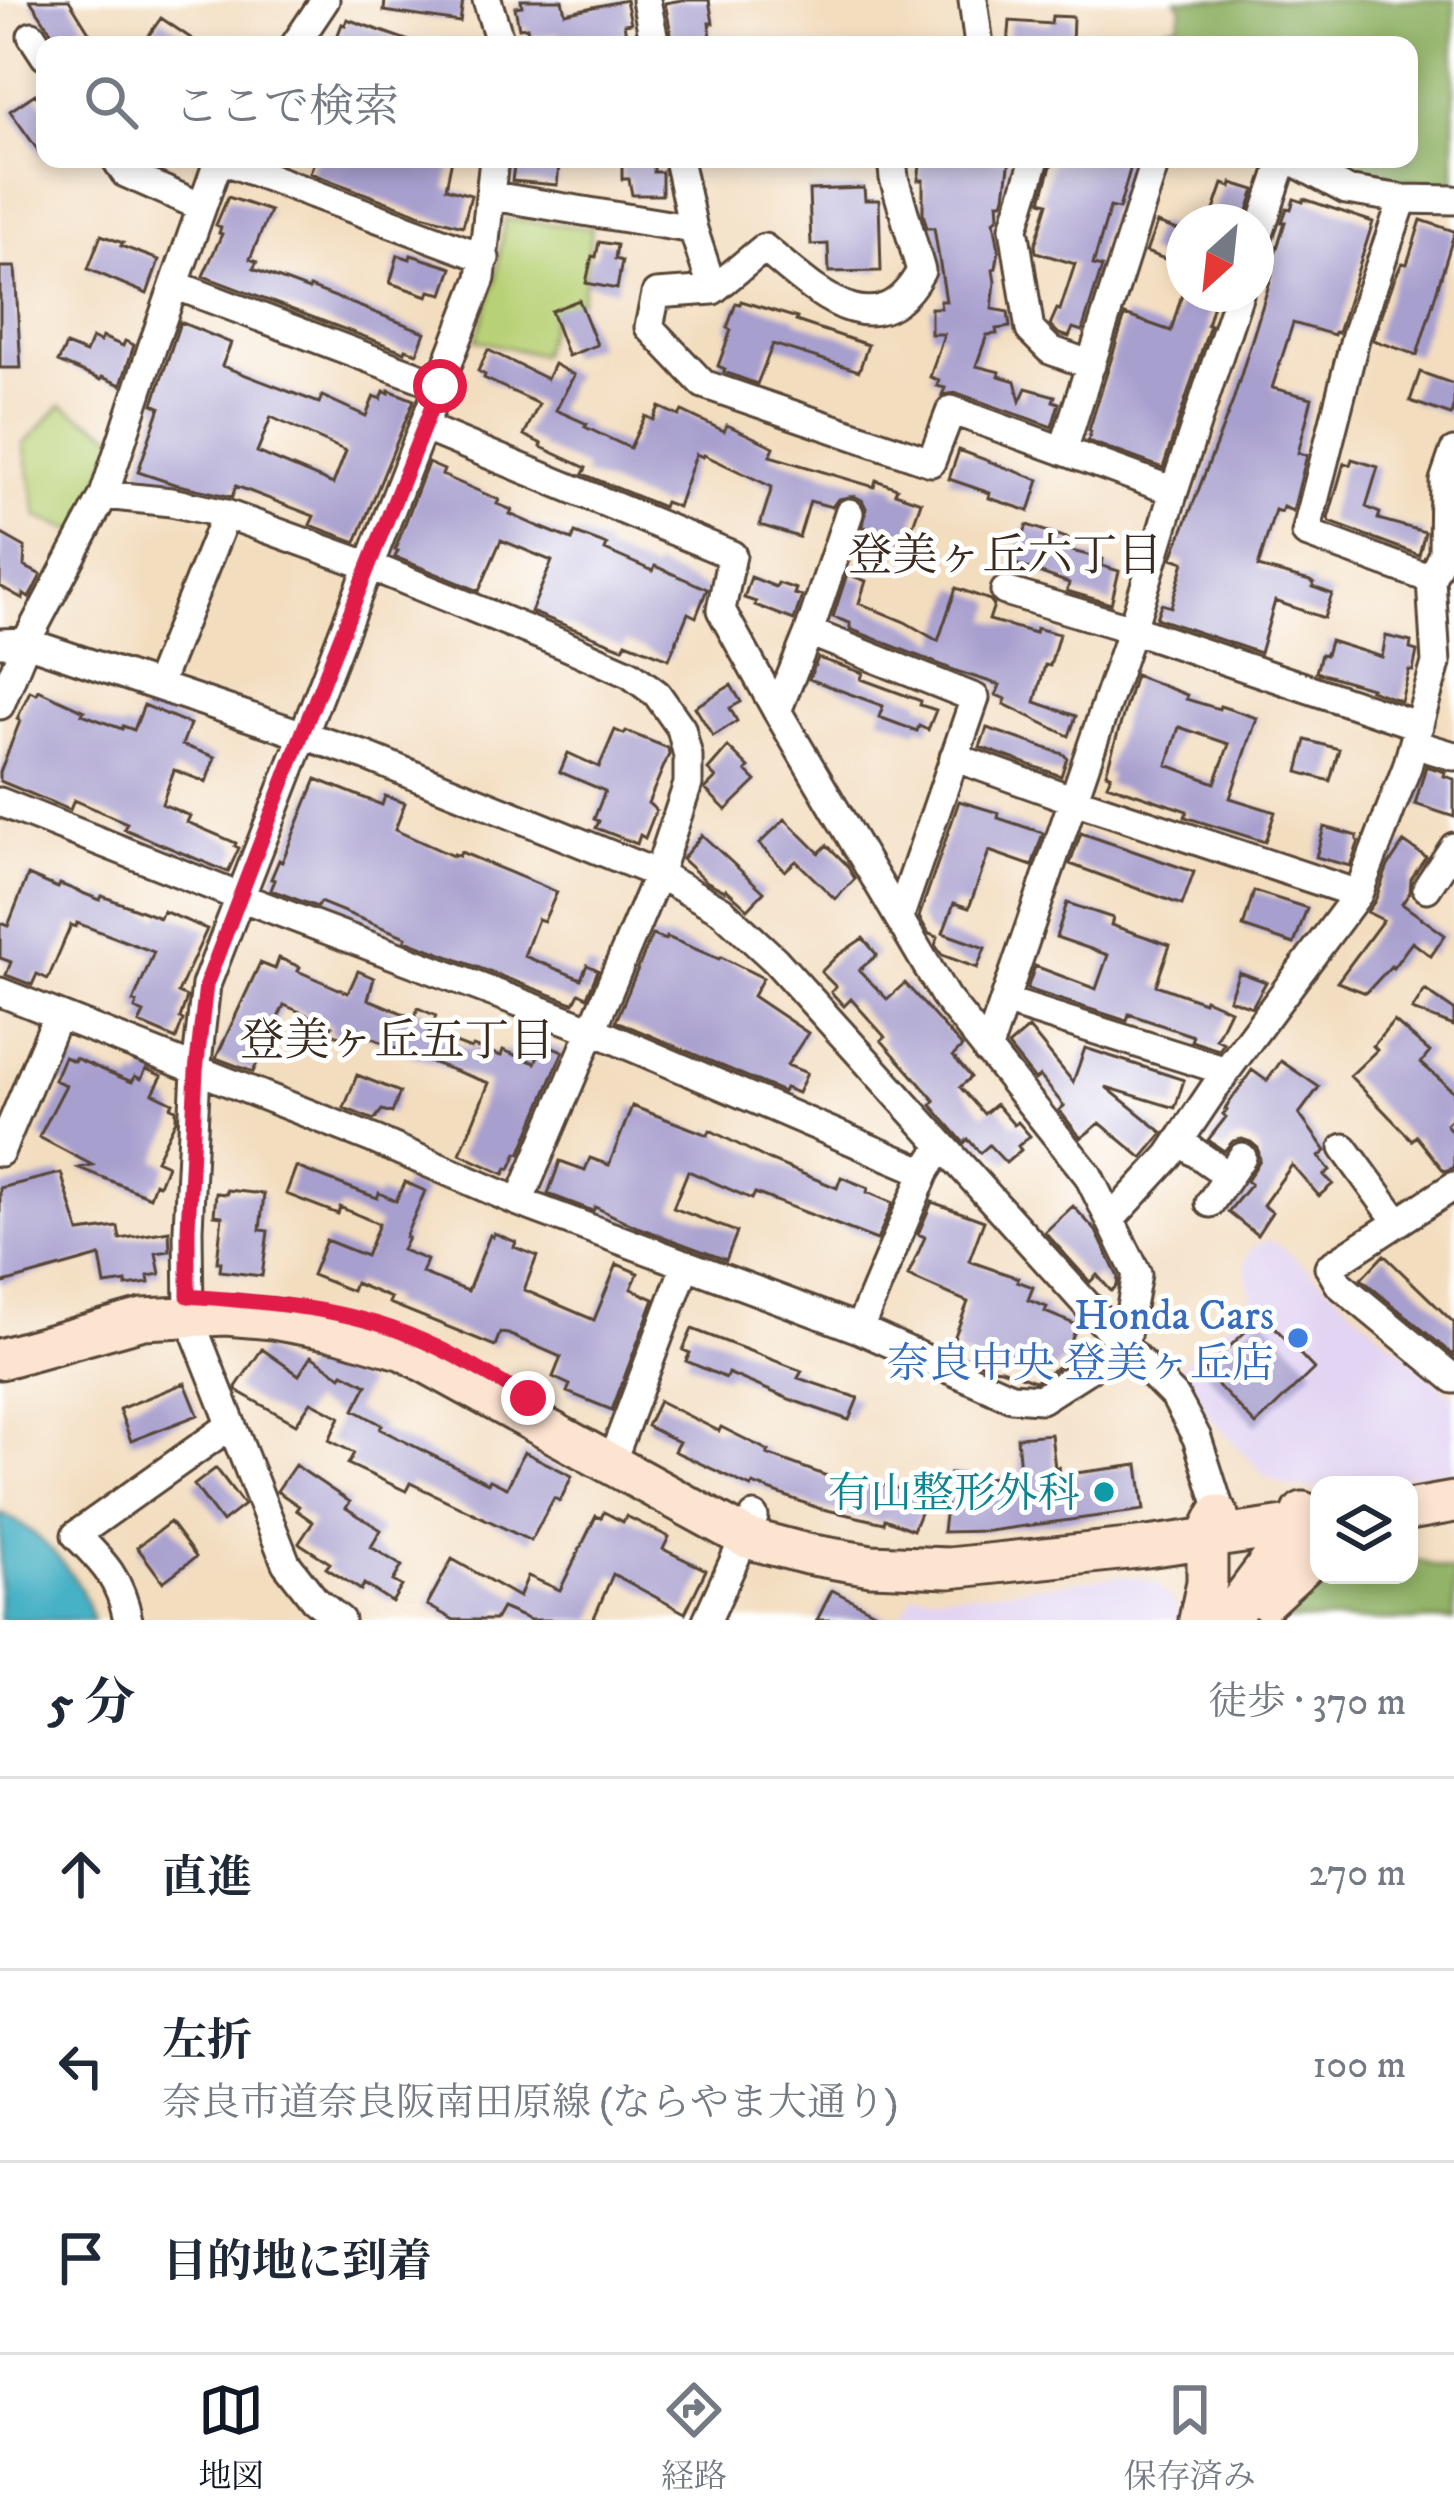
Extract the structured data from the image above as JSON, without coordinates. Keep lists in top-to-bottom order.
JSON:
{
  "districts": ["登美ヶ丘六丁目", "登美ヶ丘五丁目"],
  "places": ["Honda Cars 奈良中央 登美ヶ丘店", "有山整形外科"],
  "north": "bottom left",
  "page": {
    "search": "ここで検索",
    "heading": ["5 分", "徒歩 · 370 m"],
    "list": [
      ["直進", "270 m"],
      ["左折", "奈良市道奈良阪南田原線 (ならやま大通り)", "100 m"],
      "目的地に到着"
    ],
    "nav": ["地図", "経路", "保存済み"]
  }
}
